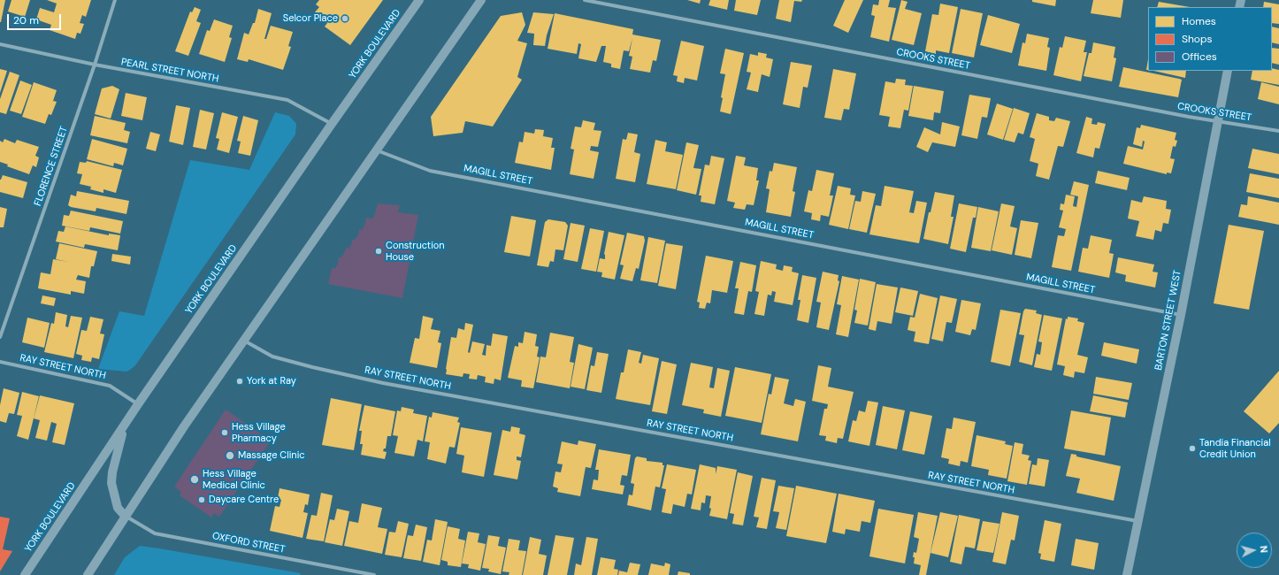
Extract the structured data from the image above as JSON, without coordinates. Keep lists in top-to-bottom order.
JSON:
{
  "streets": {
    "main road": ["YORK BOULEVARD", "BARTON STREET WEST"],
    "street": [
      "CROOKS STREET",
      "PEARL STREET NORTH",
      "FLORENCE STREET",
      "MAGILL STREET",
      "RAY STREET NORTH",
      "OXFORD STREET"
    ]
  },
  "crossings": [
    ["YORK BOULEVARD", "PEARL STREET NORTH"],
    ["YORK BOULEVARD", "RAY STREET NORTH"],
    ["CROOKS STREET", "BARTON STREET WEST"],
    ["PEARL STREET NORTH", "FLORENCE STREET"],
    ["MAGILL STREET", "BARTON STREET WEST"],
    ["BARTON STREET WEST", "RAY STREET NORTH"]
  ],
  "places": [
    "Selcor Place",
    "Construction House",
    "York at Ray",
    "Hess Village Pharmacy",
    "Tandia Financial Credit Union",
    "Massage Clinic",
    "Hess Village Medical Clinic",
    "Daycare Centre"
  ],
  "legend": ["Homes", "Shops", "Offices"],
  "scale_bar": "20 m",
  "north": "right"
}
